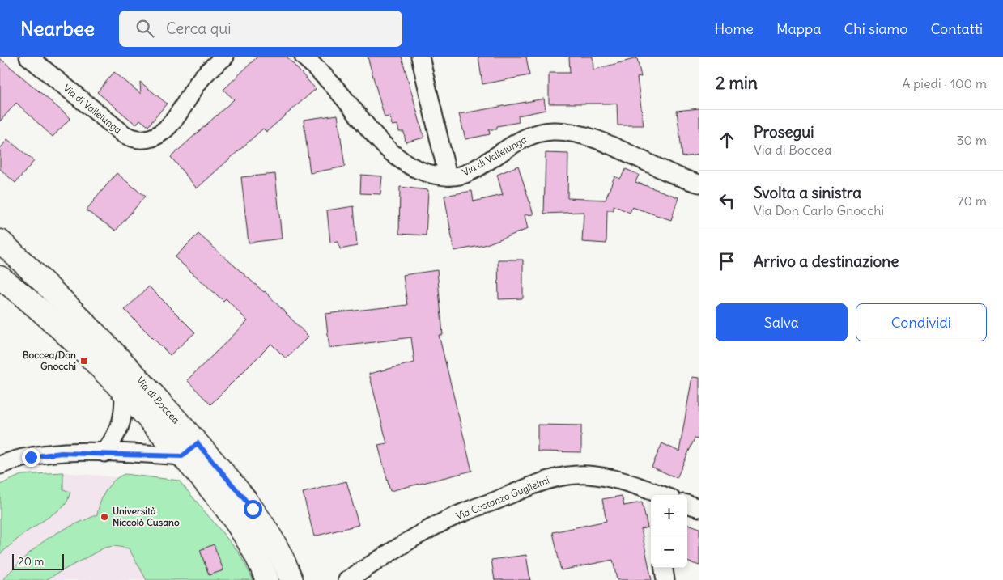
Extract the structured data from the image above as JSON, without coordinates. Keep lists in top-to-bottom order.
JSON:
{
  "streets": {
    "main road": ["Via di Boccea"],
    "street": ["Via di Vallelunga", "Via Costanzo Guglielmi"]
  },
  "places": {
    "transit": ["Boccea/Don Gnocchi"],
    "other": ["Università Niccolò Cusano"]
  },
  "scale_bar": "20 m",
  "page": {
    "header": "Nearbee",
    "search": "Cerca qui",
    "nav": [
      "Home",
      "Mappa",
      "Chi siamo",
      "Contatti"
    ],
    "heading": ["2 min", "A piedi · 100 m"],
    "list": [
      ["Prosegui", "Via di Boccea", "30 m"],
      ["Svolta a sinistra", "Via Don Carlo Gnocchi", "70 m"],
      "Arrivo a destinazione"
    ],
    "buttons": ["Salva", "Condividi"],
    "map_buttons": ["+", "−"],
    "scale": "20 m"
  }
}
